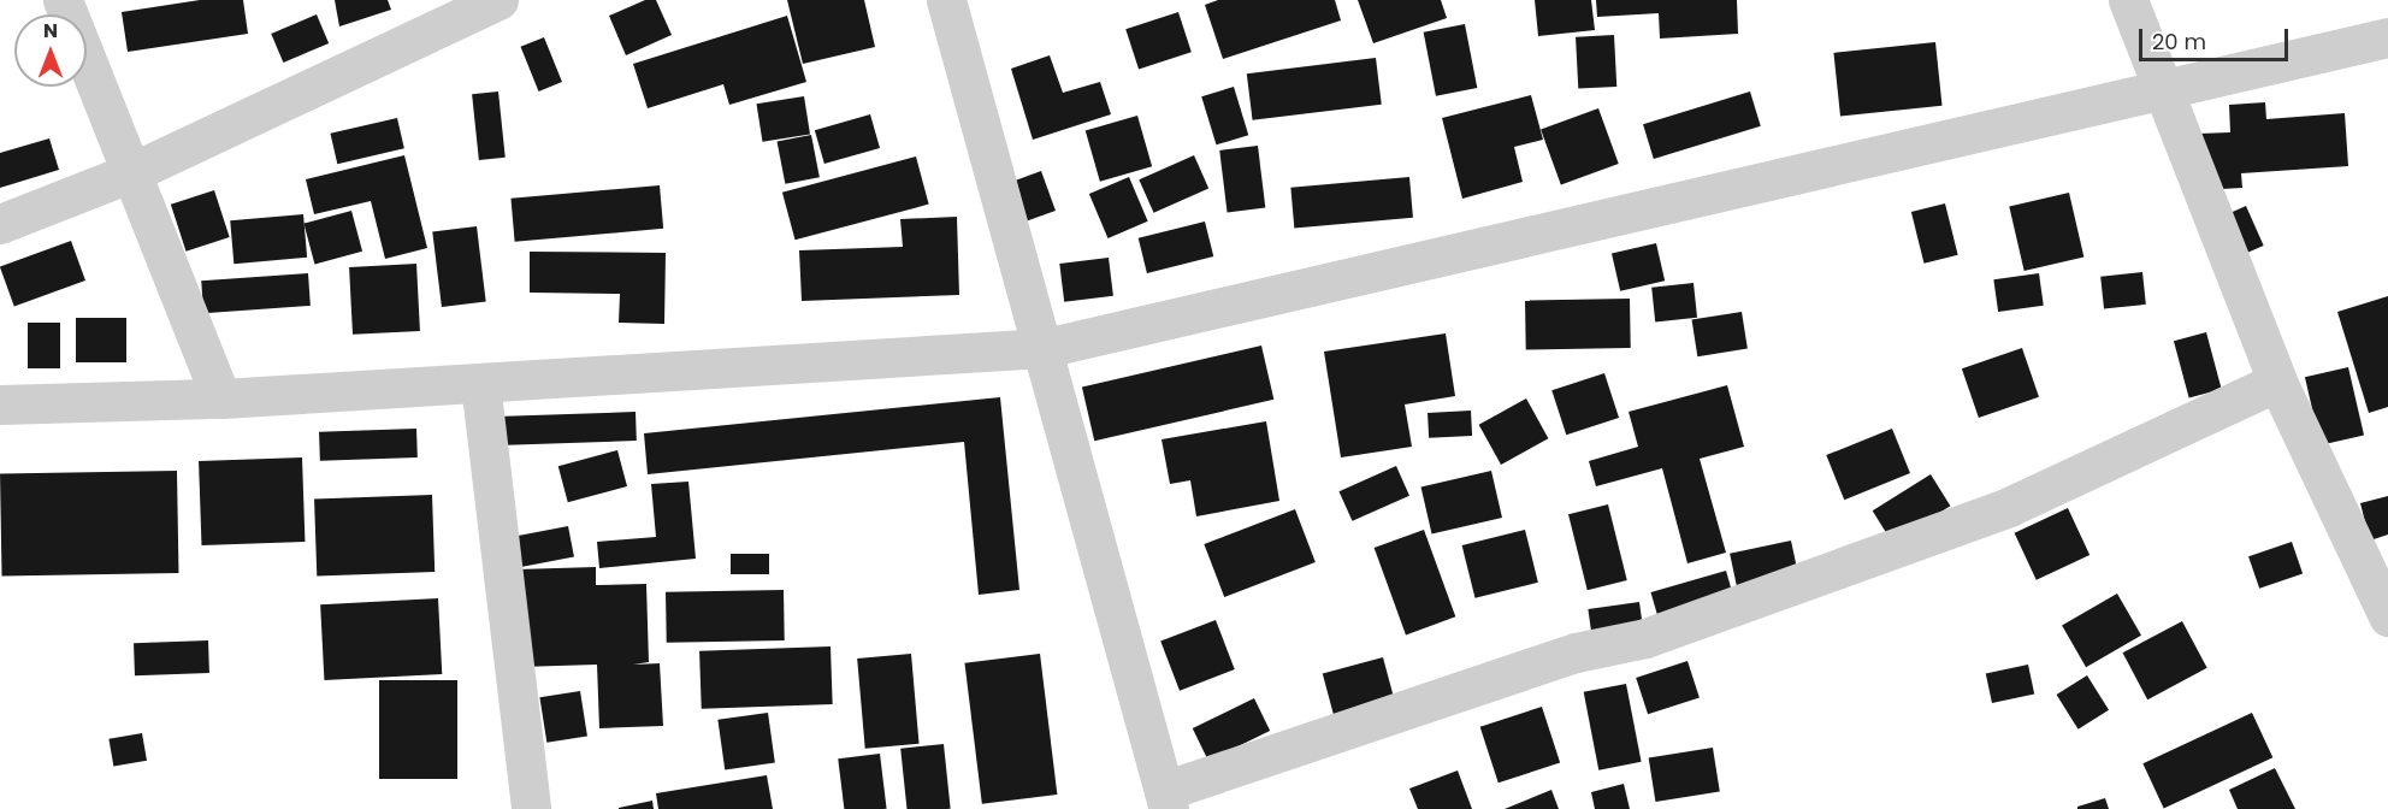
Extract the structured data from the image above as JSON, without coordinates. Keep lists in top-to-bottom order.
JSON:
{
  "scale_bar": "20 m",
  "north": "top"
}
